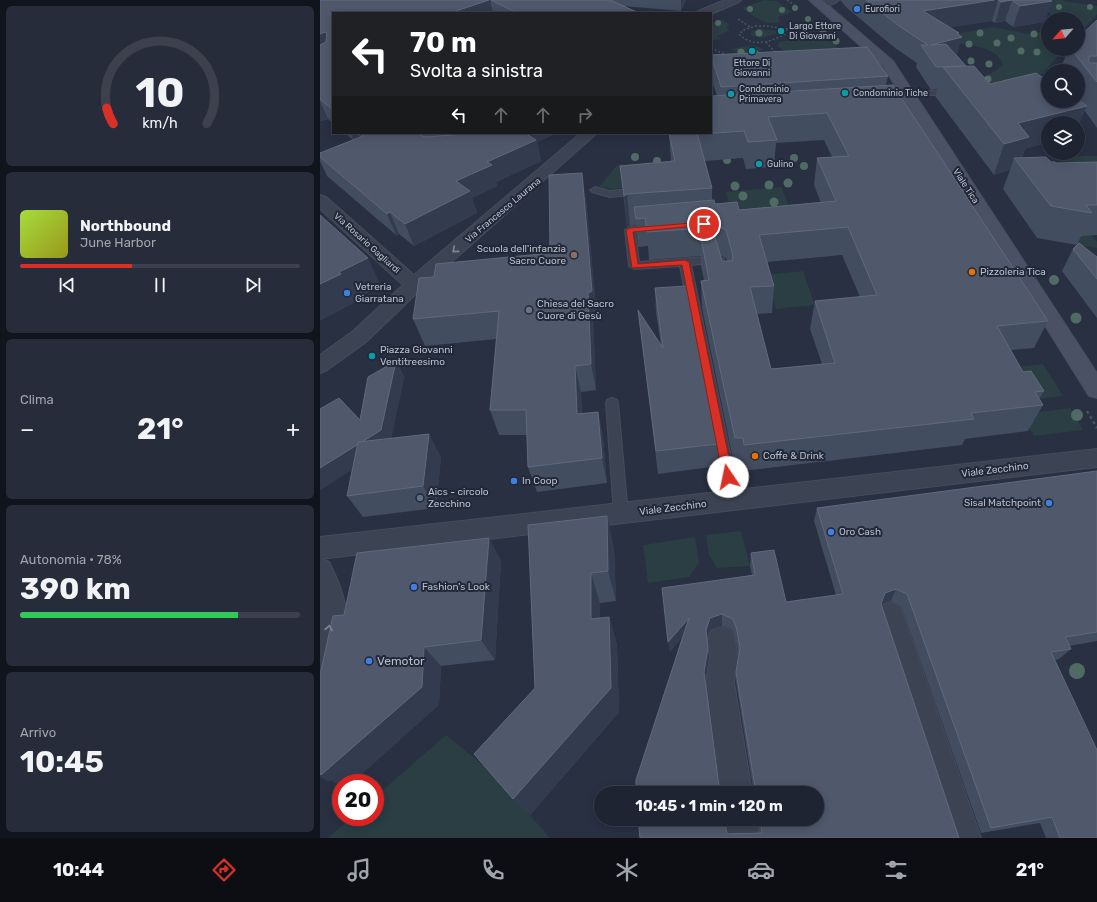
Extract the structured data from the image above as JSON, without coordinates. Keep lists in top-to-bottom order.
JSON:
{
  "streets": {
    "main road": ["Viale Tica"],
    "street": ["Via Francesco Laurana", "Via Rosario Gagliardi", "Viale Zecchino"]
  },
  "crossings": [
    ["Via Francesco Laurana", "Via Rosario Gagliardi"]
  ],
  "one_way": ["Via Francesco Laurana"],
  "places": [
    "Eurofiori",
    "Largo Ettore Di Giovanni",
    "Ettore Di Giovanni",
    "Condominio Tiche",
    "Condominio Primavera",
    "Gulino",
    "Scuola dell'infanzia Sacro Cuore",
    "Pizzoleria Tica",
    "Vetreria Giarratana",
    "Chiesa del Sacro Cuore di Gesù",
    "Piazza Giovanni Ventitreesimo",
    "Coffe & Drink",
    "In Coop",
    "Aics - circolo Zecchino",
    "Sisal Matchpoint",
    "Oro Cash",
    "Fashion's Look",
    "Vemotor"
  ],
  "north": "bottom left",
  "page": {
    "turn": ["70 m", "Svolta a sinistra"],
    "song": ["Northbound", "June Harbor"],
    "tile": [
      "Clima",
      ["Autonomia · 78%", "390 km"],
      ["Arrivo", "10:45"]
    ],
    "heat": ["−", "21°", "+"],
    "limit": "20",
    "trip": "10:45 · 1 min · 120 m",
    "tabs": ["10:44", "21°"],
    "gauge": ["10", "km/h"]
  }
}
